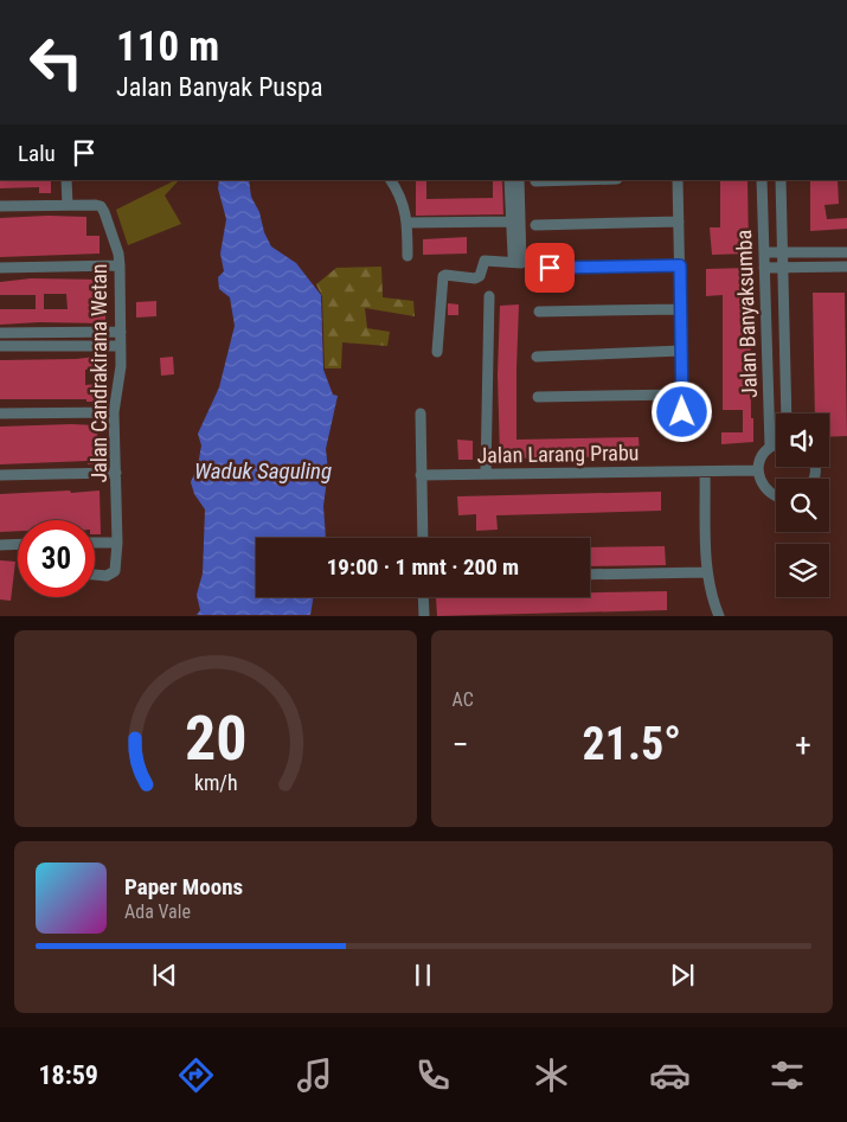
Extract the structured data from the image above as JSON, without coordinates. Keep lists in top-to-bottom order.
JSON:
{
  "streets": {
    "street": ["Jalan Banyaksumba", "Jalan Candrakirana Wetan", "Jalan Larang Prabu"]
  },
  "water": ["Waduk Saguling"],
  "page": {
    "turn": ["110 m", "Jalan Banyak Puspa"],
    "then": "Lalu",
    "limit": "30",
    "trip": "19:00 · 1 mnt · 200 m",
    "tile": "AC",
    "heat": ["−", "21.5°", "+"],
    "song": ["Paper Moons", "Ada Vale"],
    "tabs": "18:59",
    "gauge": ["20", "km/h"]
  }
}
